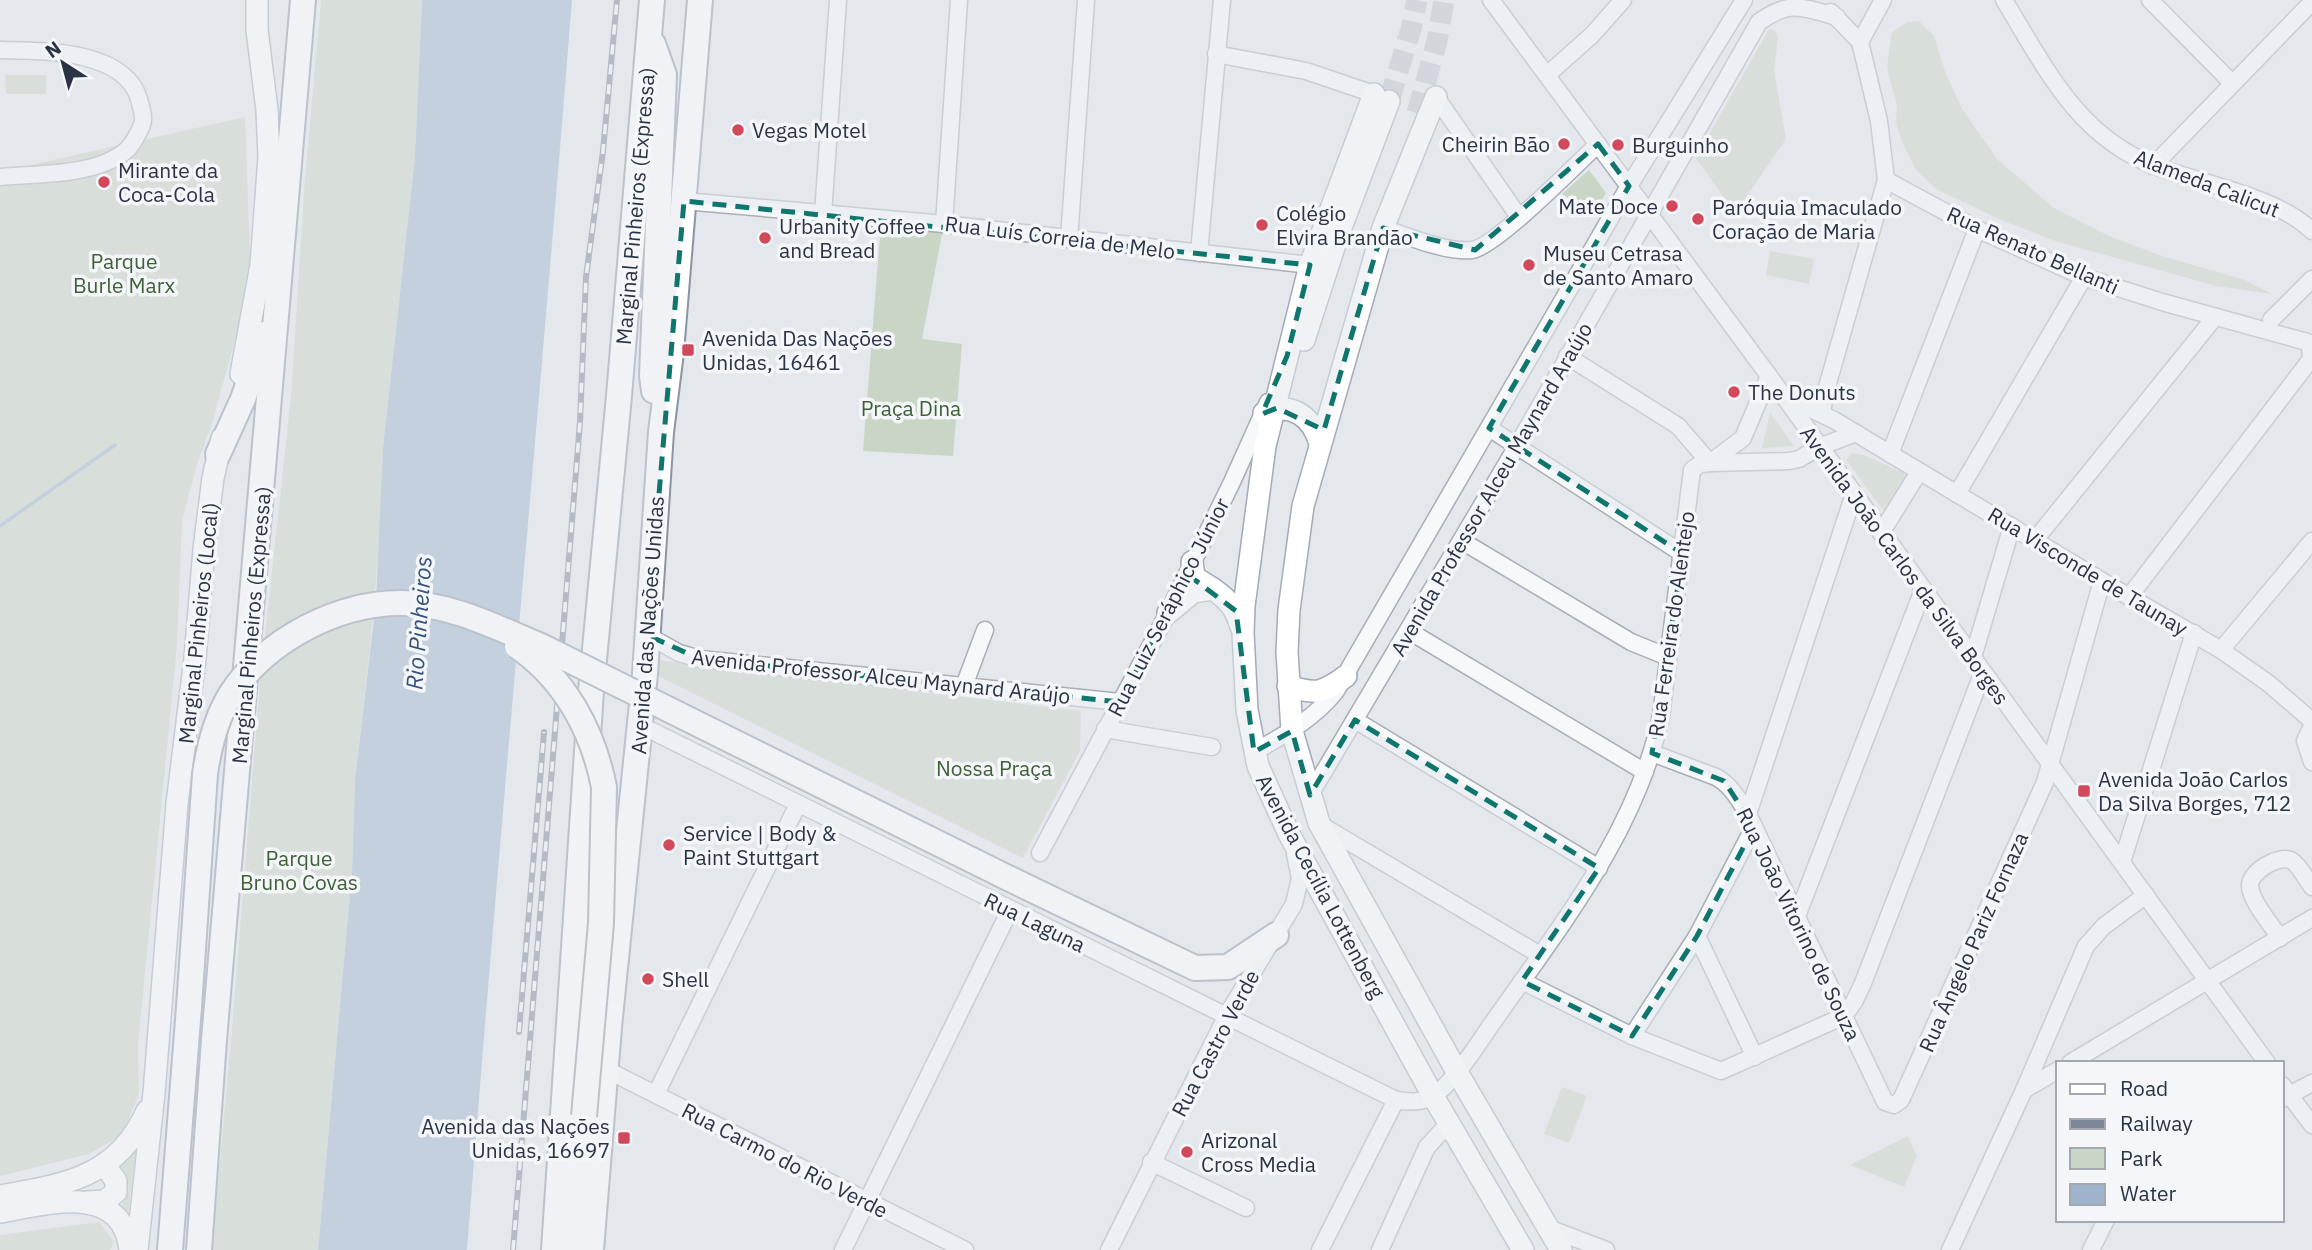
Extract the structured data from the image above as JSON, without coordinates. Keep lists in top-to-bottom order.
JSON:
{
  "streets": {
    "highway": ["Marginal Pinheiros (Expressa)", "Avenida das Nações Unidas"],
    "main road": ["Marginal Pinheiros (Local)", "Avenida Cecília Lottenberg"],
    "street": [
      "Alameda Calicut",
      "Rua Luís Correia de Melo",
      "Rua Renato Bellanti",
      "Avenida Professor Alceu Maynard Araújo",
      "Avenida João Carlos da Silva Borges",
      "Rua Visconde de Taunay",
      "Rua Luiz Seráphico Júnior",
      "Rua Ferreira do Alentejo",
      "Rua Laguna",
      "Rua João Vitorino de Souza",
      "Rua Ângelo Pariz Fornaza",
      "Rua Castro Verde",
      "Rua Carmo do Rio Verde"
    ]
  },
  "crossings": [
    ["Rua Luís Correia de Melo", "Avenida das Nações Unidas"],
    ["Rua Renato Bellanti", "Rua Visconde de Taunay"],
    ["Avenida Professor Alceu Maynard Araújo", "Avenida João Carlos da Silva Borges"],
    ["Avenida Professor Alceu Maynard Araújo", "Rua Luiz Seráphico Júnior"],
    ["Avenida Professor Alceu Maynard Araújo", "Avenida das Nações Unidas"],
    ["Avenida Professor Alceu Maynard Araújo", "Avenida Cecília Lottenberg"],
    ["Avenida João Carlos da Silva Borges", "Rua Visconde de Taunay"],
    ["Avenida João Carlos da Silva Borges", "Rua Ângelo Pariz Fornaza"],
    ["Rua Luiz Seráphico Júnior", "Avenida Cecília Lottenberg"],
    ["Rua Ferreira do Alentejo", "Avenida Cecília Lottenberg"],
    ["Rua Ferreira do Alentejo", "Rua João Vitorino de Souza"],
    ["Avenida das Nações Unidas", "Rua Laguna"],
    ["Avenida das Nações Unidas", "Rua Carmo do Rio Verde"],
    ["Avenida Cecília Lottenberg", "Rua Castro Verde"],
    ["Rua Laguna", "Rua Castro Verde"],
    ["Rua João Vitorino de Souza", "Rua Ângelo Pariz Fornaza"]
  ],
  "water": ["Rio Pinheiros"],
  "parks": [
    "Parque Burle Marx",
    "Praça Dina",
    "Nossa Praça",
    "Parque Bruno Covas"
  ],
  "places": {
    "other": [
      "Vegas Motel",
      "Cheirin Bão",
      "Burguinho",
      "Mirante da Coca-Cola",
      "Mate Doce",
      "Paróquia Imaculado Coração de Maria",
      "Colégio Elvira Brandão",
      "Urbanity Coffee and Bread",
      "Museu Cetrasa de Santo Amaro",
      "The Donuts",
      "Service | Body & Paint Stuttgart",
      "Shell",
      "Arizonal Cross Media"
    ],
    "transit": ["Avenida Das Nações Unidas, 16461", "Avenida João Carlos Da Silva Borges, 712", "Avenida das Nações Unidas, 16697"]
  },
  "legend": [
    "Road",
    "Railway",
    "Park",
    "Water"
  ],
  "north": "top left"
}
